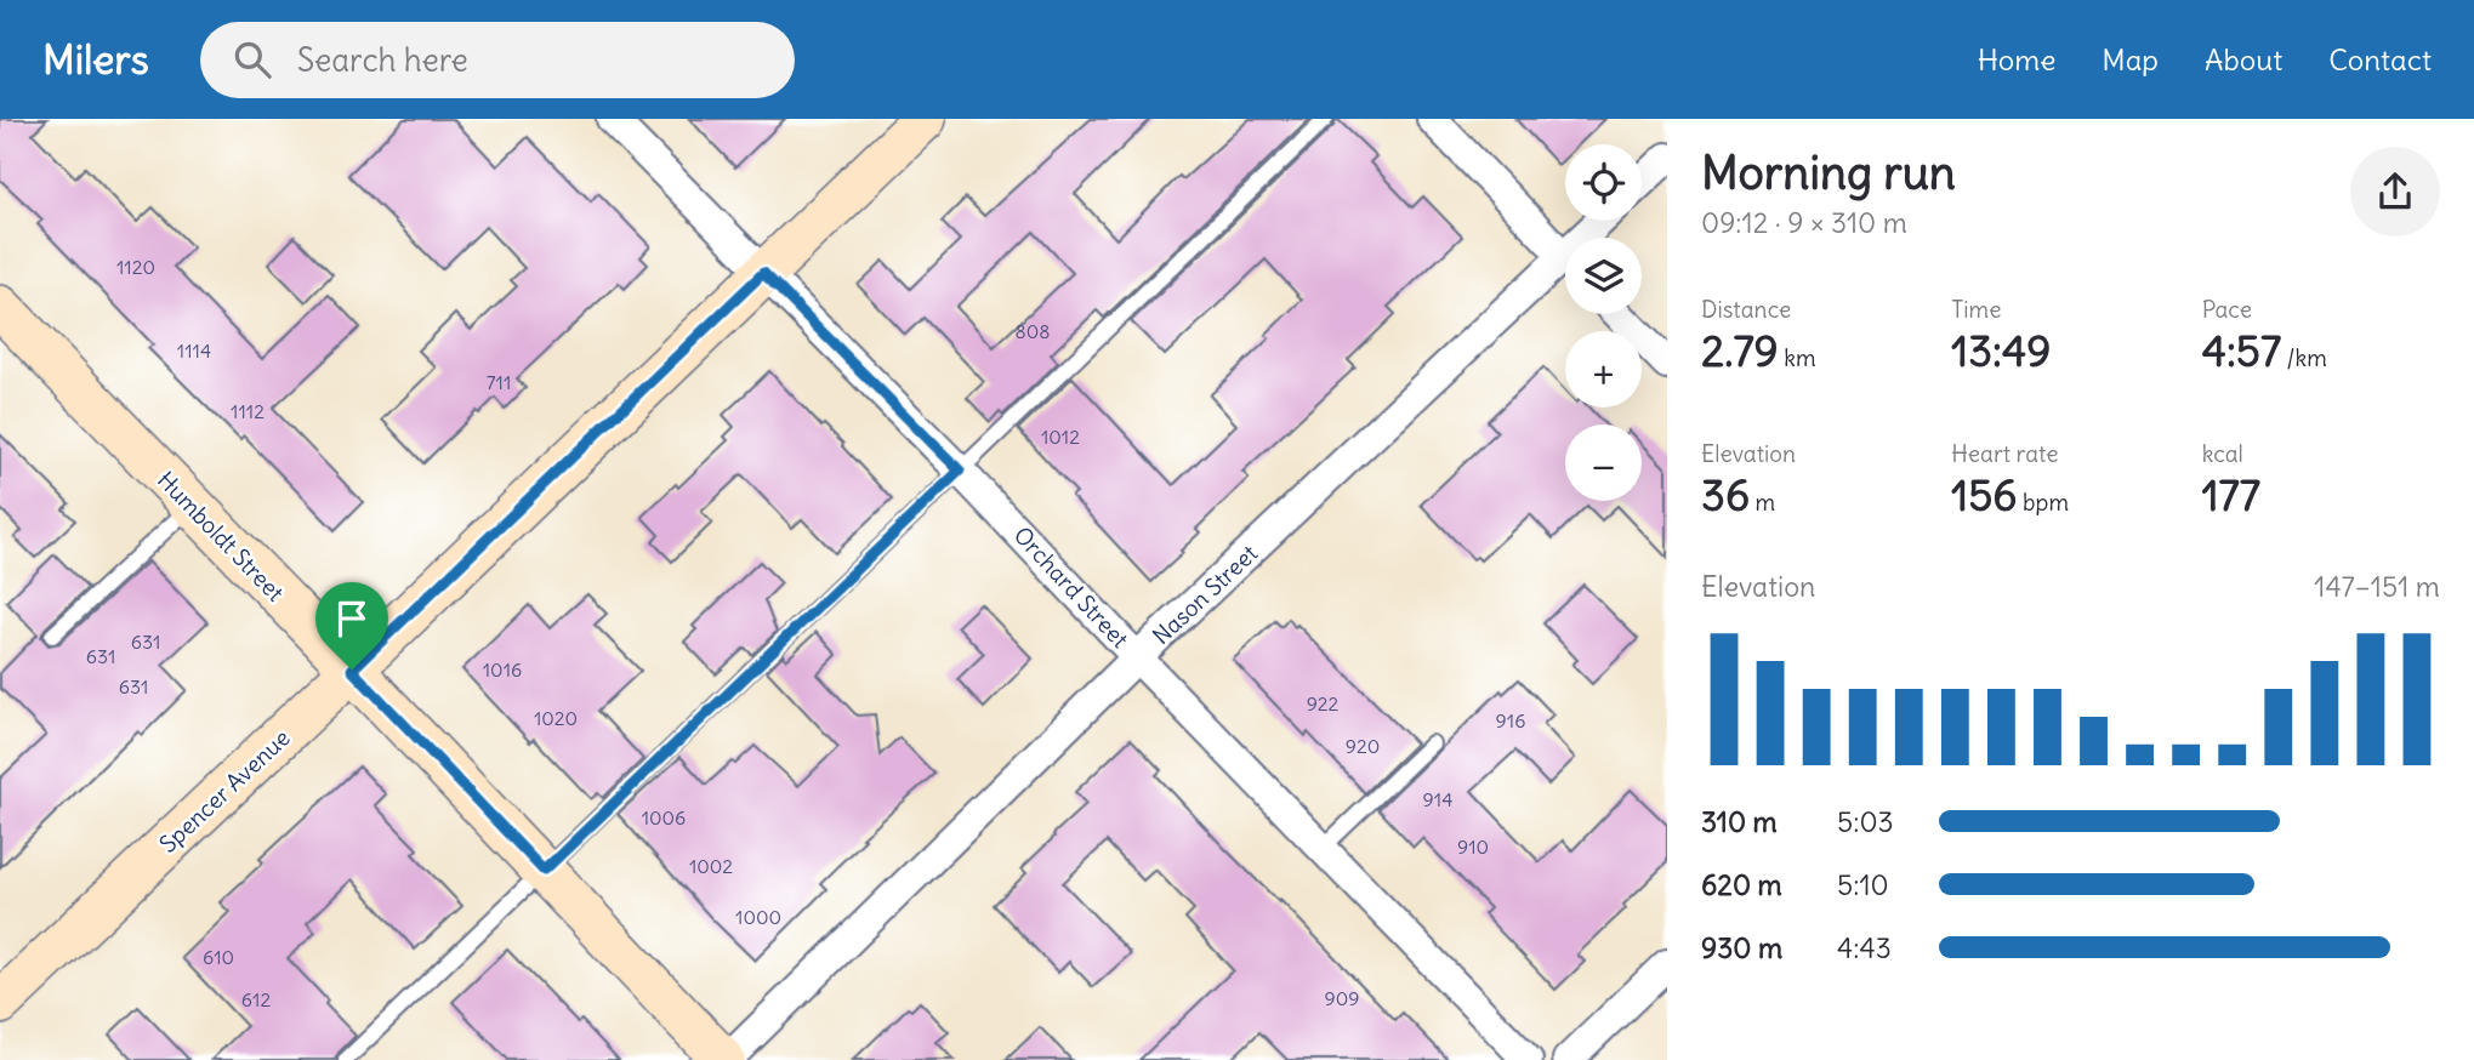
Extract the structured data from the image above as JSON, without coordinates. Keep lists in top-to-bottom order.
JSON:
{
  "streets": {
    "street": [
      "Humboldt Street",
      "Orchard Street",
      "Nason Street",
      "Spencer Avenue"
    ]
  },
  "crossings": [
    ["Humboldt Street", "Nason Street"],
    ["Humboldt Street", "Spencer Avenue"],
    ["Orchard Street", "Nason Street"],
    ["Orchard Street", "Spencer Avenue"]
  ],
  "house_numbers": [
    "1120",
    "808",
    "1114",
    "711",
    "1112",
    "1012",
    "631",
    "631",
    "1016",
    "631",
    "922",
    "1020",
    "916",
    "920",
    "914",
    "1006",
    "910",
    "1002",
    "1000",
    "610",
    "909",
    "612"
  ],
  "page": {
    "header": "Milers",
    "search": "Search here",
    "nav": [
      "Home",
      "Map",
      "About",
      "Contact"
    ],
    "heading": ["Morning run", "09:12 · 9 × 310 m"],
    "map_buttons": ["+", "−"],
    "stats": [
      ["Distance", "2.79 km"],
      ["Time", "13:49"],
      ["Pace", "4:57 /km"],
      ["Elevation", "36 m"],
      ["Heart rate", "156 bpm"],
      ["kcal", "177"]
    ],
    "chart": ["Elevation", "147–151 m"],
    "list": [
      {
        "name": "310 m",
        "note": "5:03"
      },
      {
        "name": "620 m",
        "note": "5:10"
      },
      {
        "name": "930 m",
        "note": "4:43"
      }
    ]
  }
}
